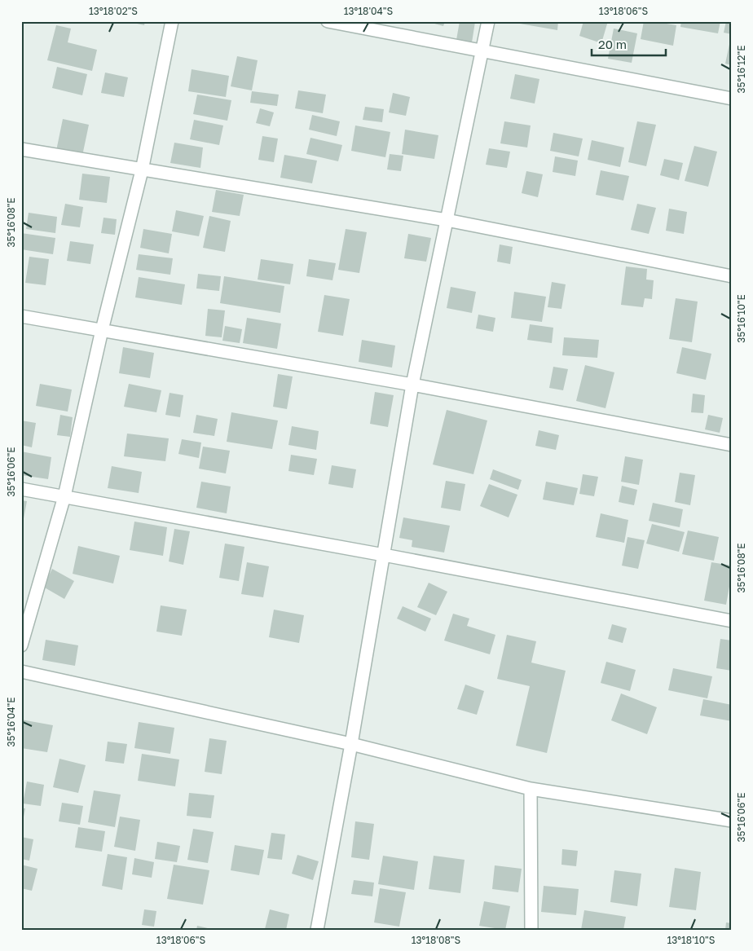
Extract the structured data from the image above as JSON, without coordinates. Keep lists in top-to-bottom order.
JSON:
{
  "scale_bar": "20 m",
  "coordinates": [
    "13°18'02\"S",
    "13°18'04\"S",
    "13°18'06\"S",
    "35°16'12\"E",
    "35°16'08\"E",
    "35°16'10\"E",
    "35°16'06\"E",
    "35°16'04\"E",
    "13°18'08\"S",
    "13°18'10\"S"
  ]
}
